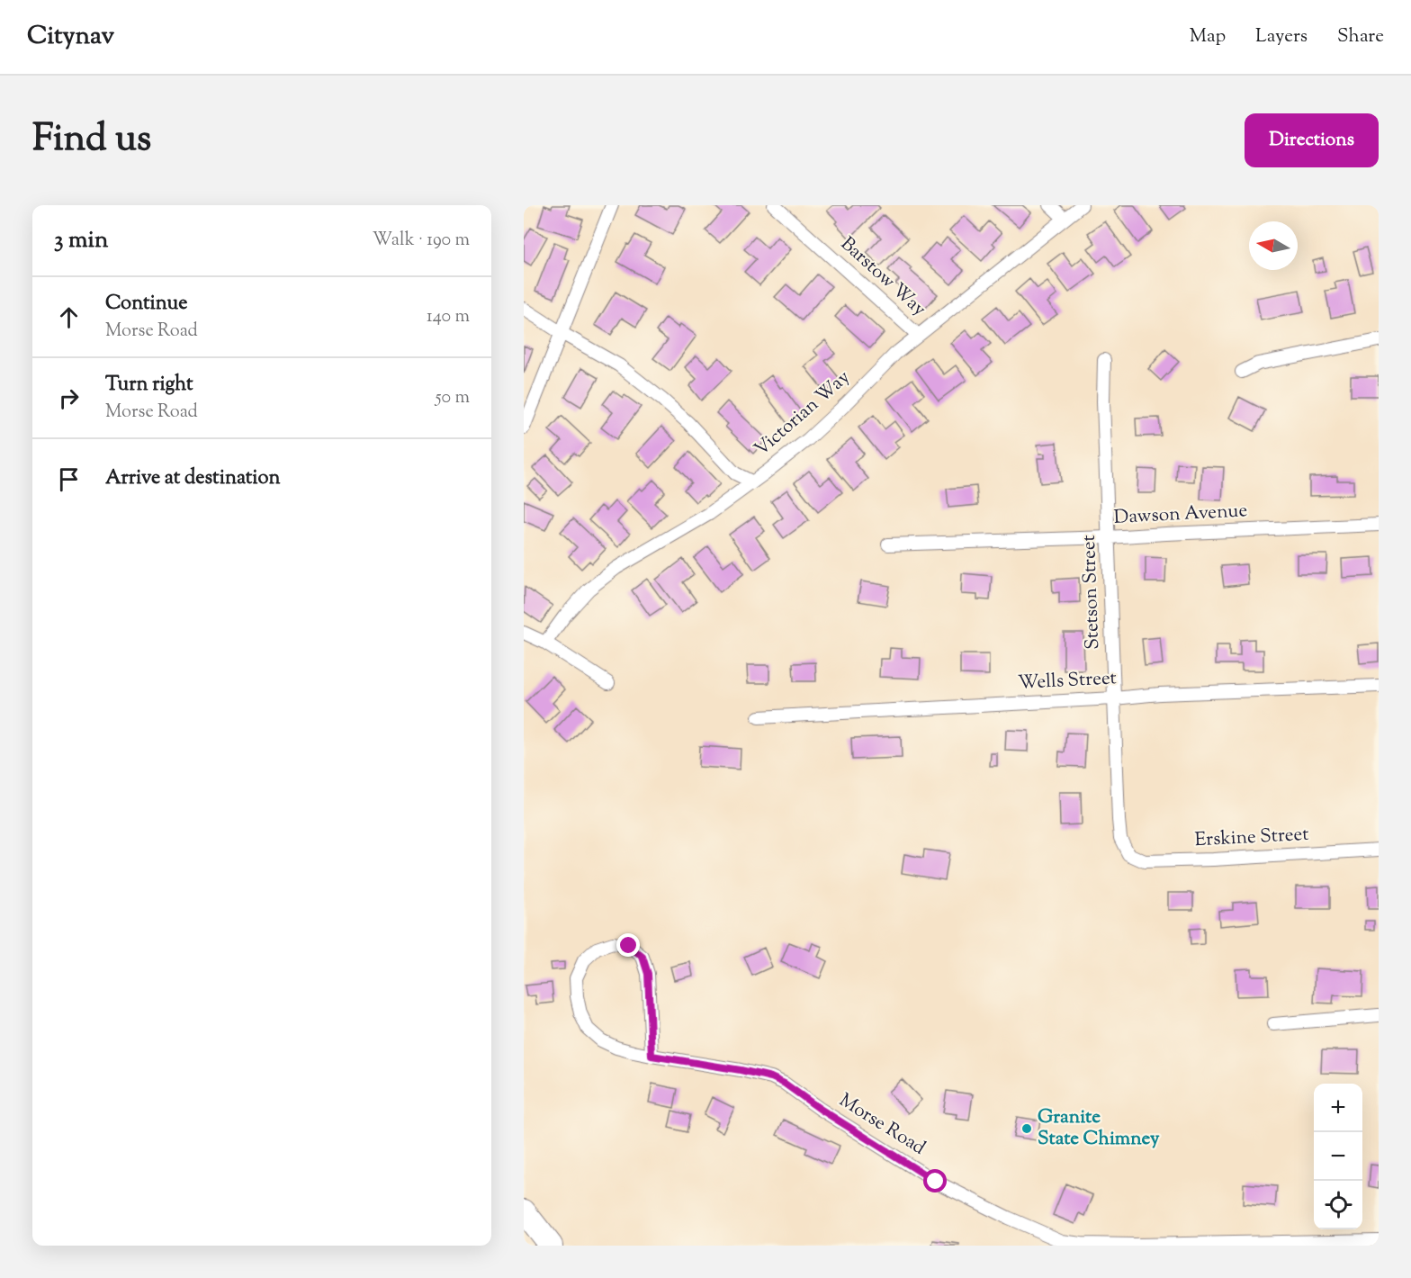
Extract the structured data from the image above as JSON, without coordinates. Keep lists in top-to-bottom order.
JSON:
{
  "streets": {
    "street": [
      "Barstow Way",
      "Victorian Way",
      "Dawson Avenue",
      "Stetson Street",
      "Wells Street",
      "Erskine Street",
      "Morse Road"
    ]
  },
  "crossings": [
    ["Barstow Way", "Victorian Way"],
    ["Dawson Avenue", "Stetson Street"],
    ["Stetson Street", "Wells Street"],
    ["Stetson Street", "Erskine Street"]
  ],
  "places": ["Granite State Chimney"],
  "north": "left",
  "page": {
    "header": "Citynav",
    "nav": ["Map", "Layers", "Share"],
    "title": "Find us",
    "buttons": "Directions",
    "heading": ["3 min", "Walk · 190 m"],
    "list": [
      ["Continue", "Morse Road", "140 m"],
      ["Turn right", "Morse Road", "50 m"],
      "Arrive at destination"
    ],
    "map_buttons": ["+", "−"]
  }
}
